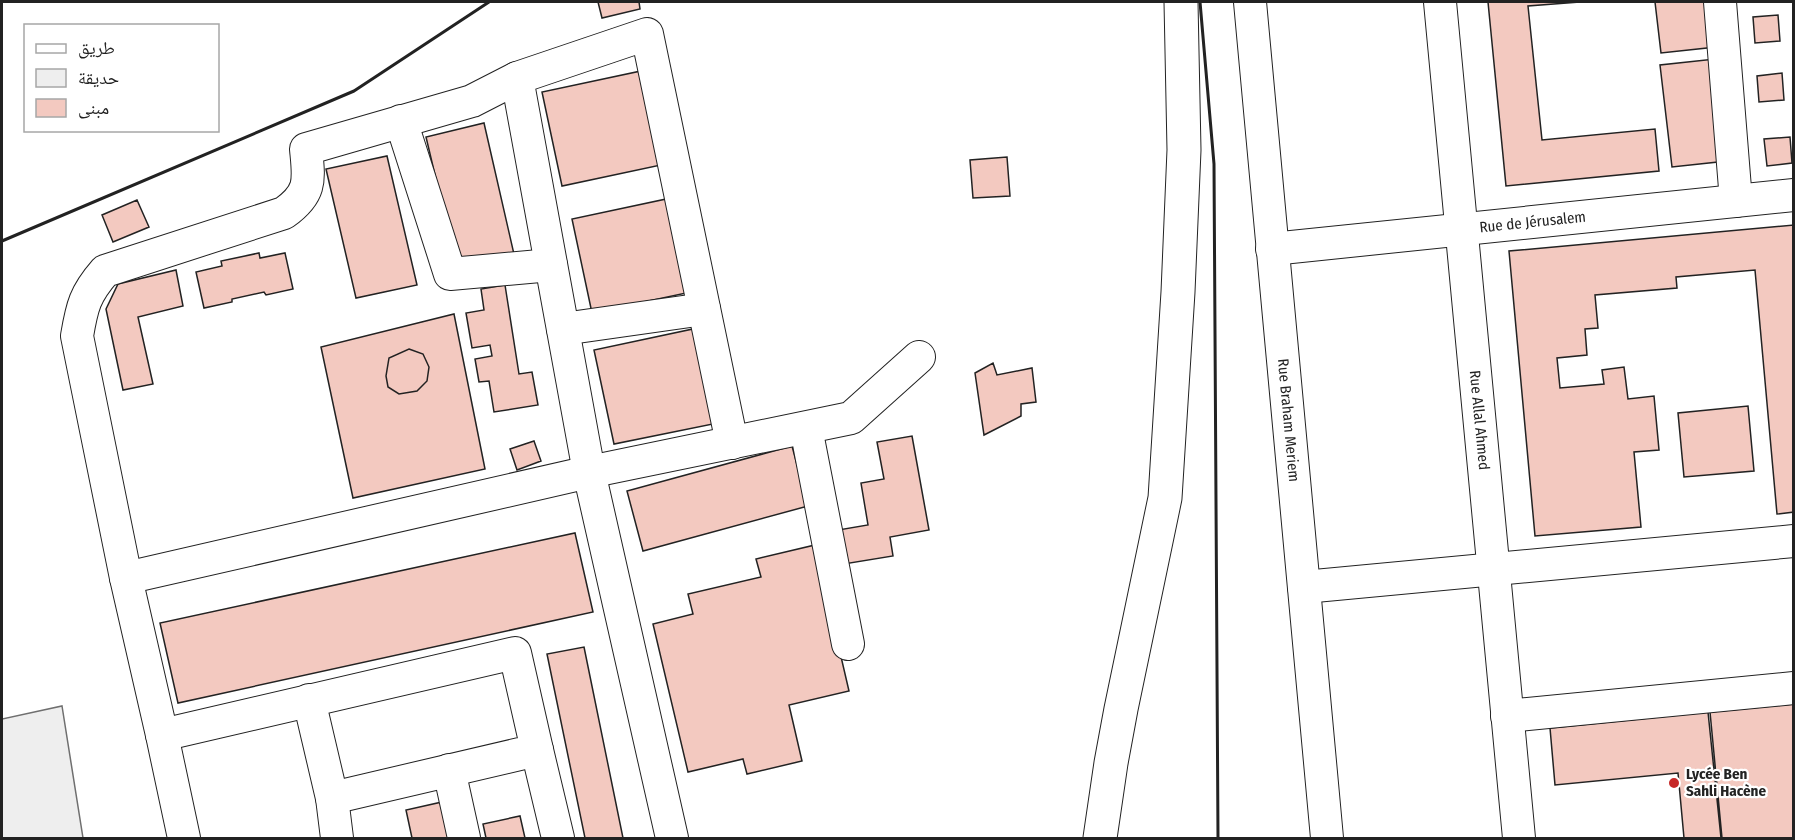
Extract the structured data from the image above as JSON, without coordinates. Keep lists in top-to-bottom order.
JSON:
{
  "streets": {
    "street": ["Rue de Jérusalem", "Rue Braham Meriem", "Rue Allal Ahmed"]
  },
  "crossings": [
    ["Rue de Jérusalem", "Rue Braham Meriem"],
    ["Rue de Jérusalem", "Rue Allal Ahmed"]
  ],
  "places": ["Lycée Ben Sahli Hacène"],
  "legend": ["طريق", "حديقة", "مبنى"]
}
